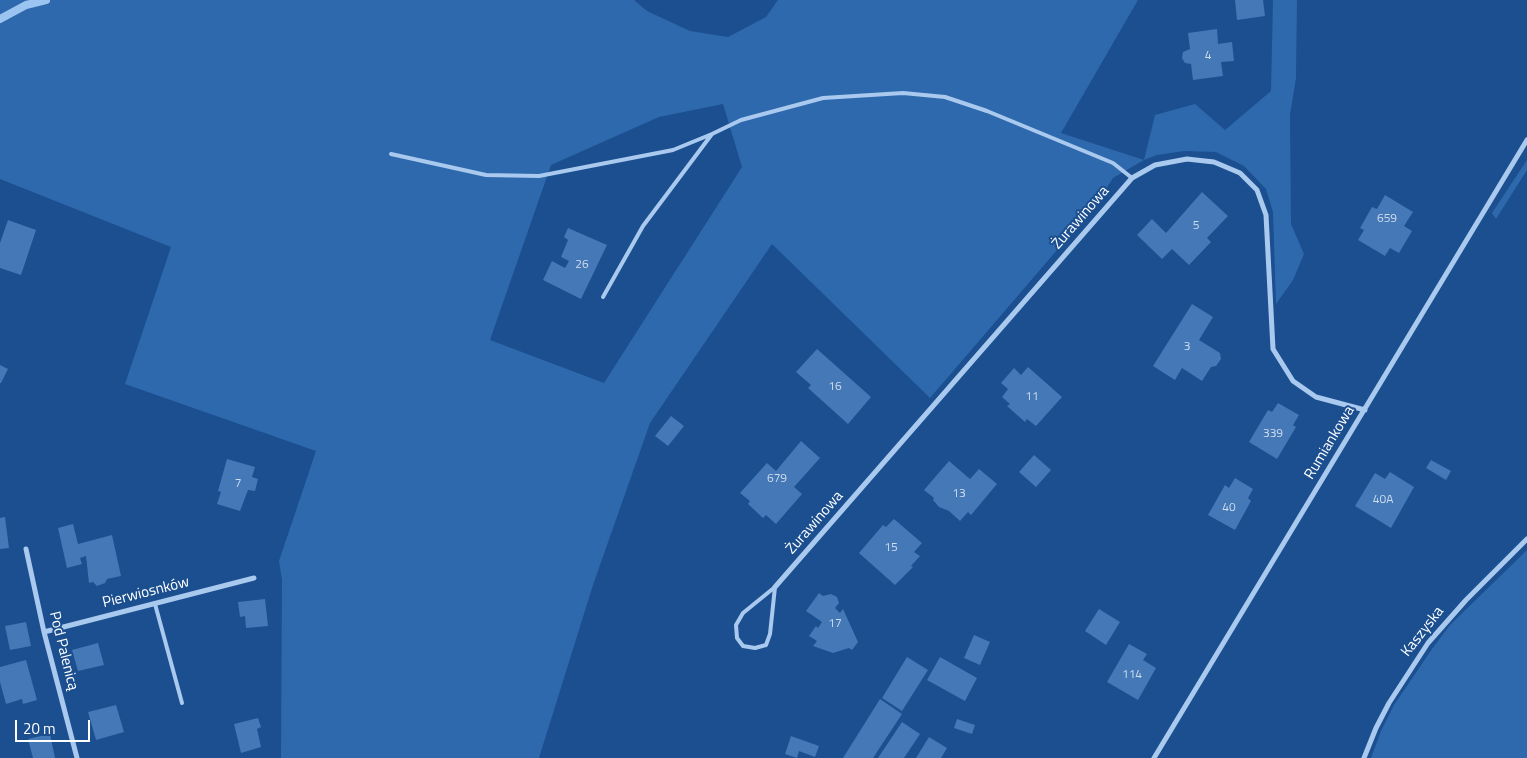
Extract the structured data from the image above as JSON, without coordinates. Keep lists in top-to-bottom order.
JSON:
{
  "streets": {
    "street": [
      "Żurawinowa",
      "Rumiankowa",
      "Pierwiosnków",
      "Kaszyska",
      "Pod Palenicą"
    ]
  },
  "crossings": [
    ["Żurawinowa", "Rumiankowa"],
    ["Pierwiosnków", "Pod Palenicą"]
  ],
  "house_numbers": [
    "4",
    "659",
    "5",
    "26",
    "3",
    "16",
    "11",
    "339",
    "679",
    "7",
    "13",
    "40A",
    "40",
    "15",
    "17",
    "114"
  ],
  "scale_bar": "20 m"
}
